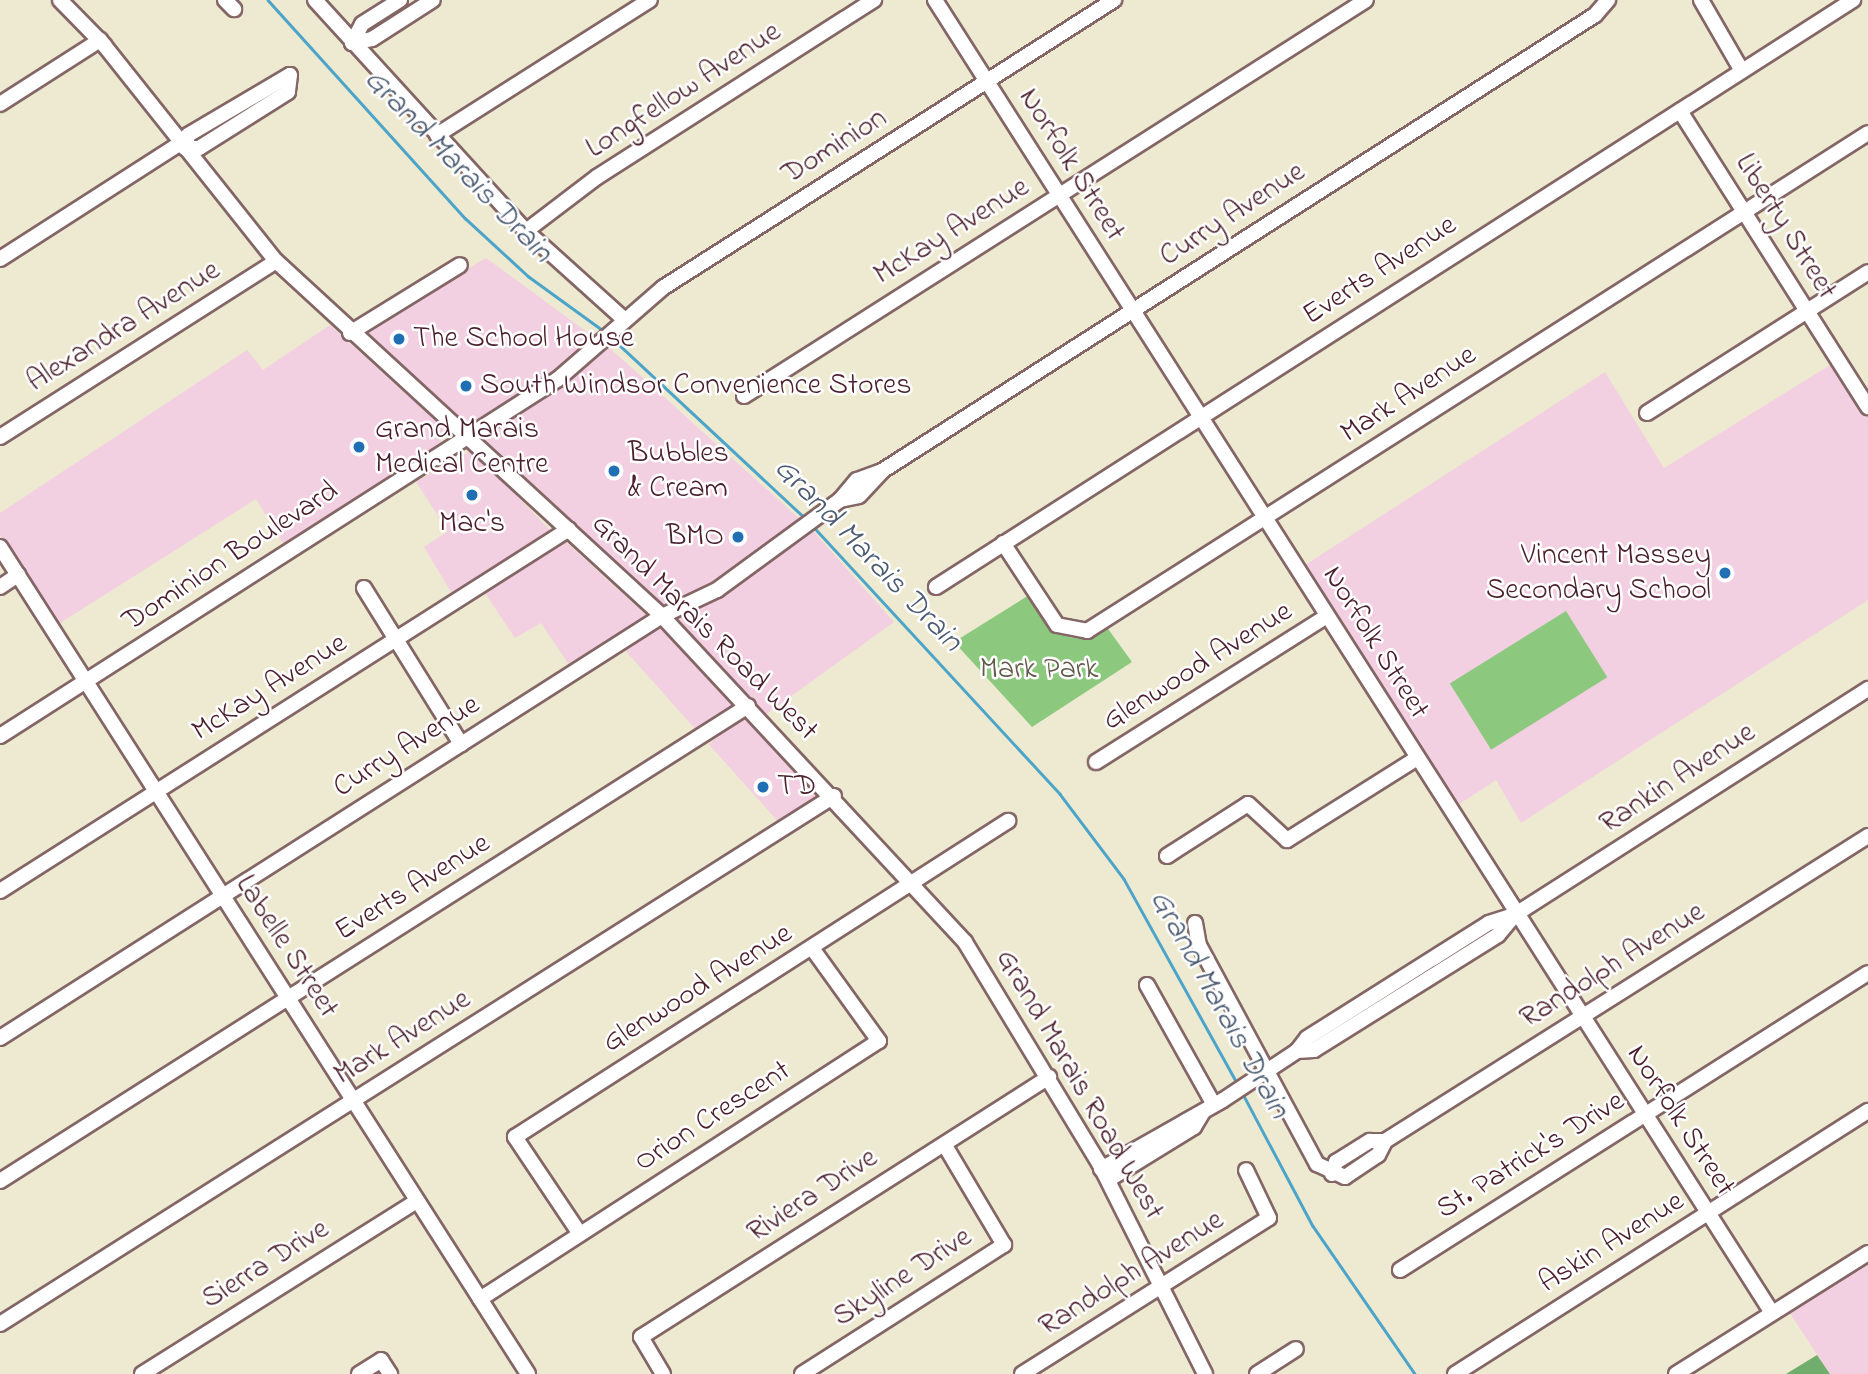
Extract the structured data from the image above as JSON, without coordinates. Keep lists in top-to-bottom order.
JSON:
{
  "streets": {
    "street": [
      "Longfellow Avenue",
      "Dominion",
      "Norfolk Street",
      "Curry Avenue",
      "Liberty Street",
      "McKay Avenue",
      "Everts Avenue",
      "Alexandra Avenue",
      "Mark Avenue",
      "Dominion Boulevard",
      "Grand Marais Road West",
      "Glenwood Avenue",
      "Rankin Avenue",
      "Labelle Street",
      "Randolph Avenue",
      "Orion Crescent",
      "St. Patrick's Drive",
      "Riviera Drive",
      "Askin Avenue",
      "Sierra Drive",
      "Skyline Drive"
    ]
  },
  "crossings": [
    ["Dominion", "Norfolk Street"],
    ["Dominion", "Dominion Boulevard"],
    ["Norfolk Street", "Curry Avenue"],
    ["Norfolk Street", "McKay Avenue"],
    ["Norfolk Street", "Everts Avenue"],
    ["Norfolk Street", "Mark Avenue"],
    ["Norfolk Street", "Glenwood Avenue"],
    ["Norfolk Street", "Rankin Avenue"],
    ["Norfolk Street", "Randolph Avenue"],
    ["Norfolk Street", "St. Patrick's Drive"],
    ["Norfolk Street", "Askin Avenue"],
    ["Curry Avenue", "Grand Marais Road West"],
    ["Curry Avenue", "Labelle Street"],
    ["Liberty Street", "Everts Avenue"],
    ["Liberty Street", "Mark Avenue"],
    ["McKay Avenue", "Grand Marais Road West"],
    ["McKay Avenue", "Labelle Street"],
    ["Everts Avenue", "Mark Avenue"],
    ["Everts Avenue", "Grand Marais Road West"],
    ["Everts Avenue", "Labelle Street"],
    ["Alexandra Avenue", "Grand Marais Road West"],
    ["Mark Avenue", "Grand Marais Road West"],
    ["Mark Avenue", "Labelle Street"],
    ["Dominion Boulevard", "Grand Marais Road West"],
    ["Dominion Boulevard", "Labelle Street"],
    ["Grand Marais Road West", "Glenwood Avenue"],
    ["Grand Marais Road West", "Rankin Avenue"],
    ["Grand Marais Road West", "Randolph Avenue"],
    ["Grand Marais Road West", "Riviera Drive"],
    ["Glenwood Avenue", "Orion Crescent"],
    ["Rankin Avenue", "Randolph Avenue"],
    ["Labelle Street", "Orion Crescent"],
    ["Labelle Street", "Sierra Drive"],
    ["Riviera Drive", "Skyline Drive"]
  ],
  "water": ["Grand Marais Drain"],
  "parks": ["Mark Park"],
  "places": [
    "The School House",
    "South Windsor Convenience Stores",
    "Grand Marais Medical Centre",
    "Bubbles & Cream",
    "Mac's",
    "BMO",
    "Vincent Massey Secondary School",
    "TD"
  ]
}
